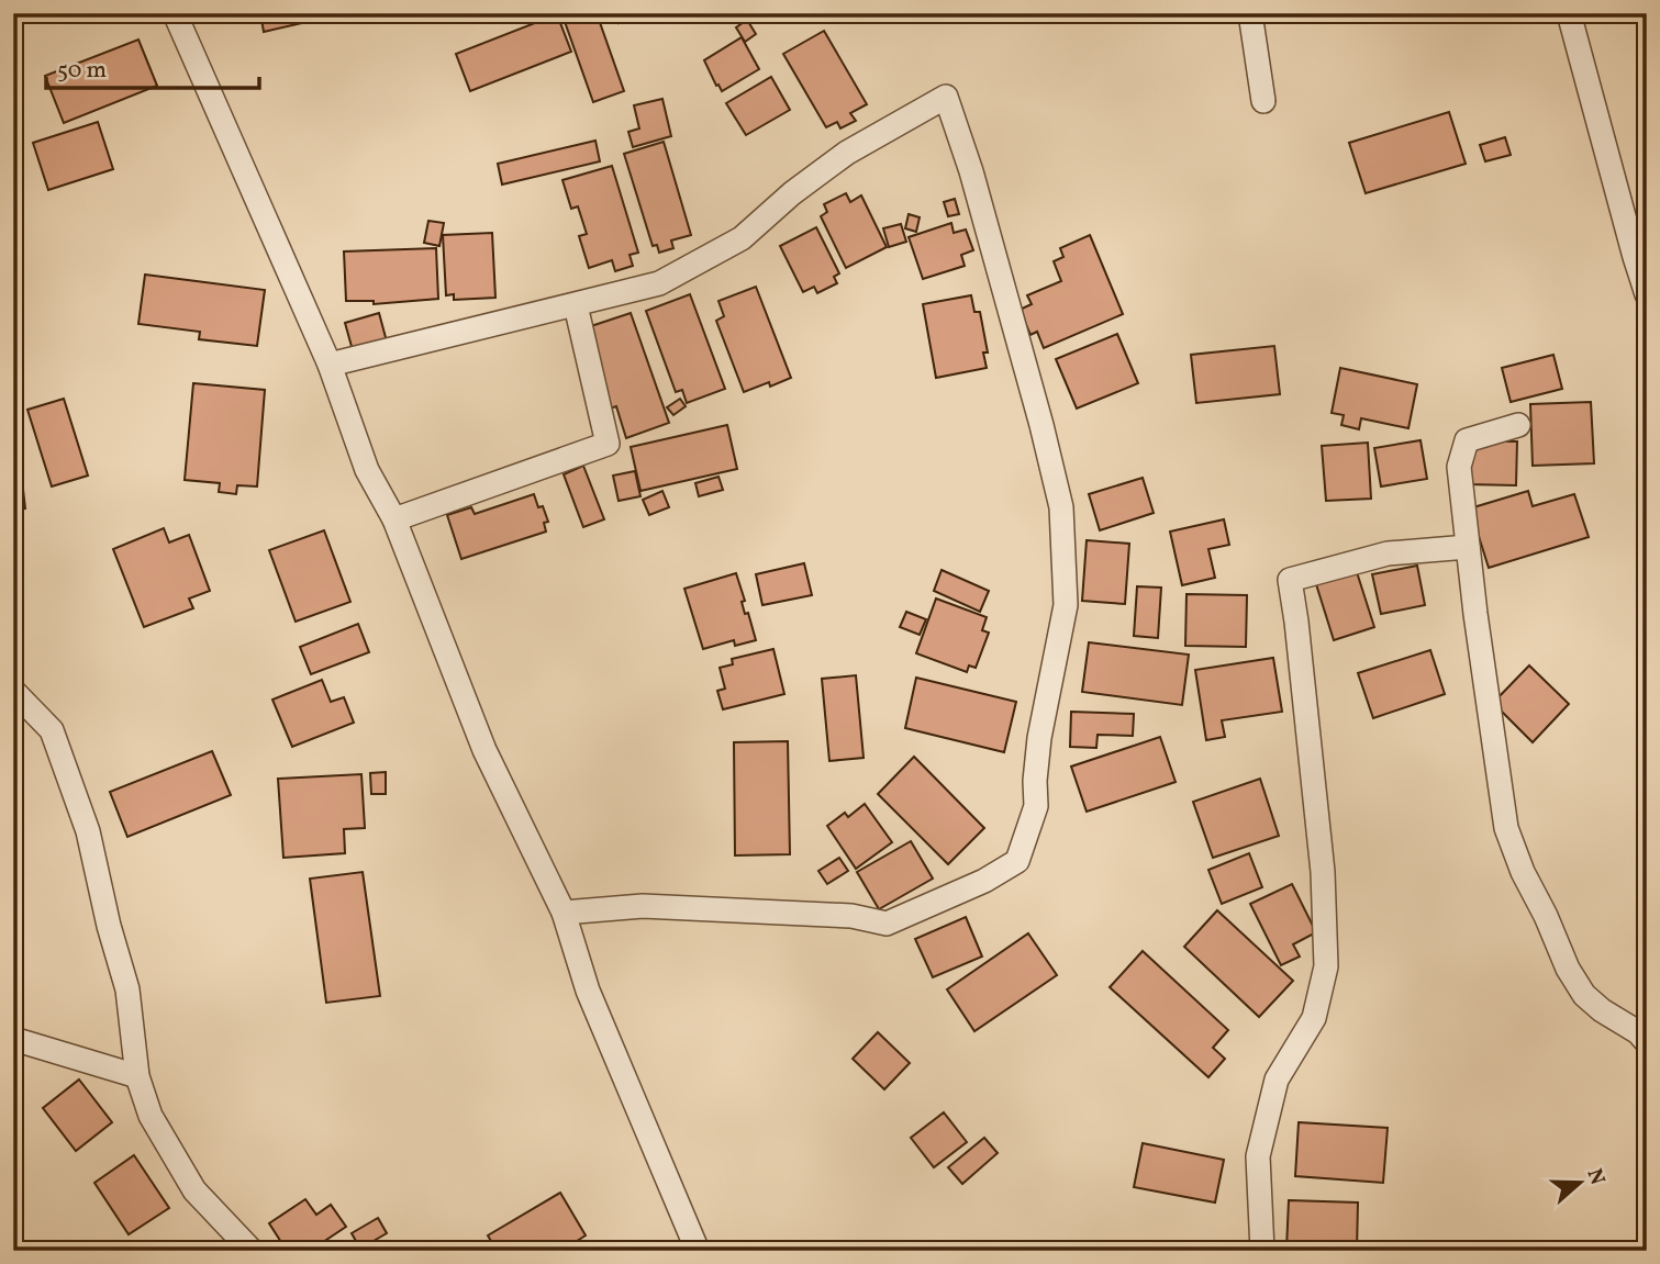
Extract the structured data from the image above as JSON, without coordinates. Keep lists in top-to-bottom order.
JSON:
{
  "scale_bar": "50 m",
  "north": "right"
}
